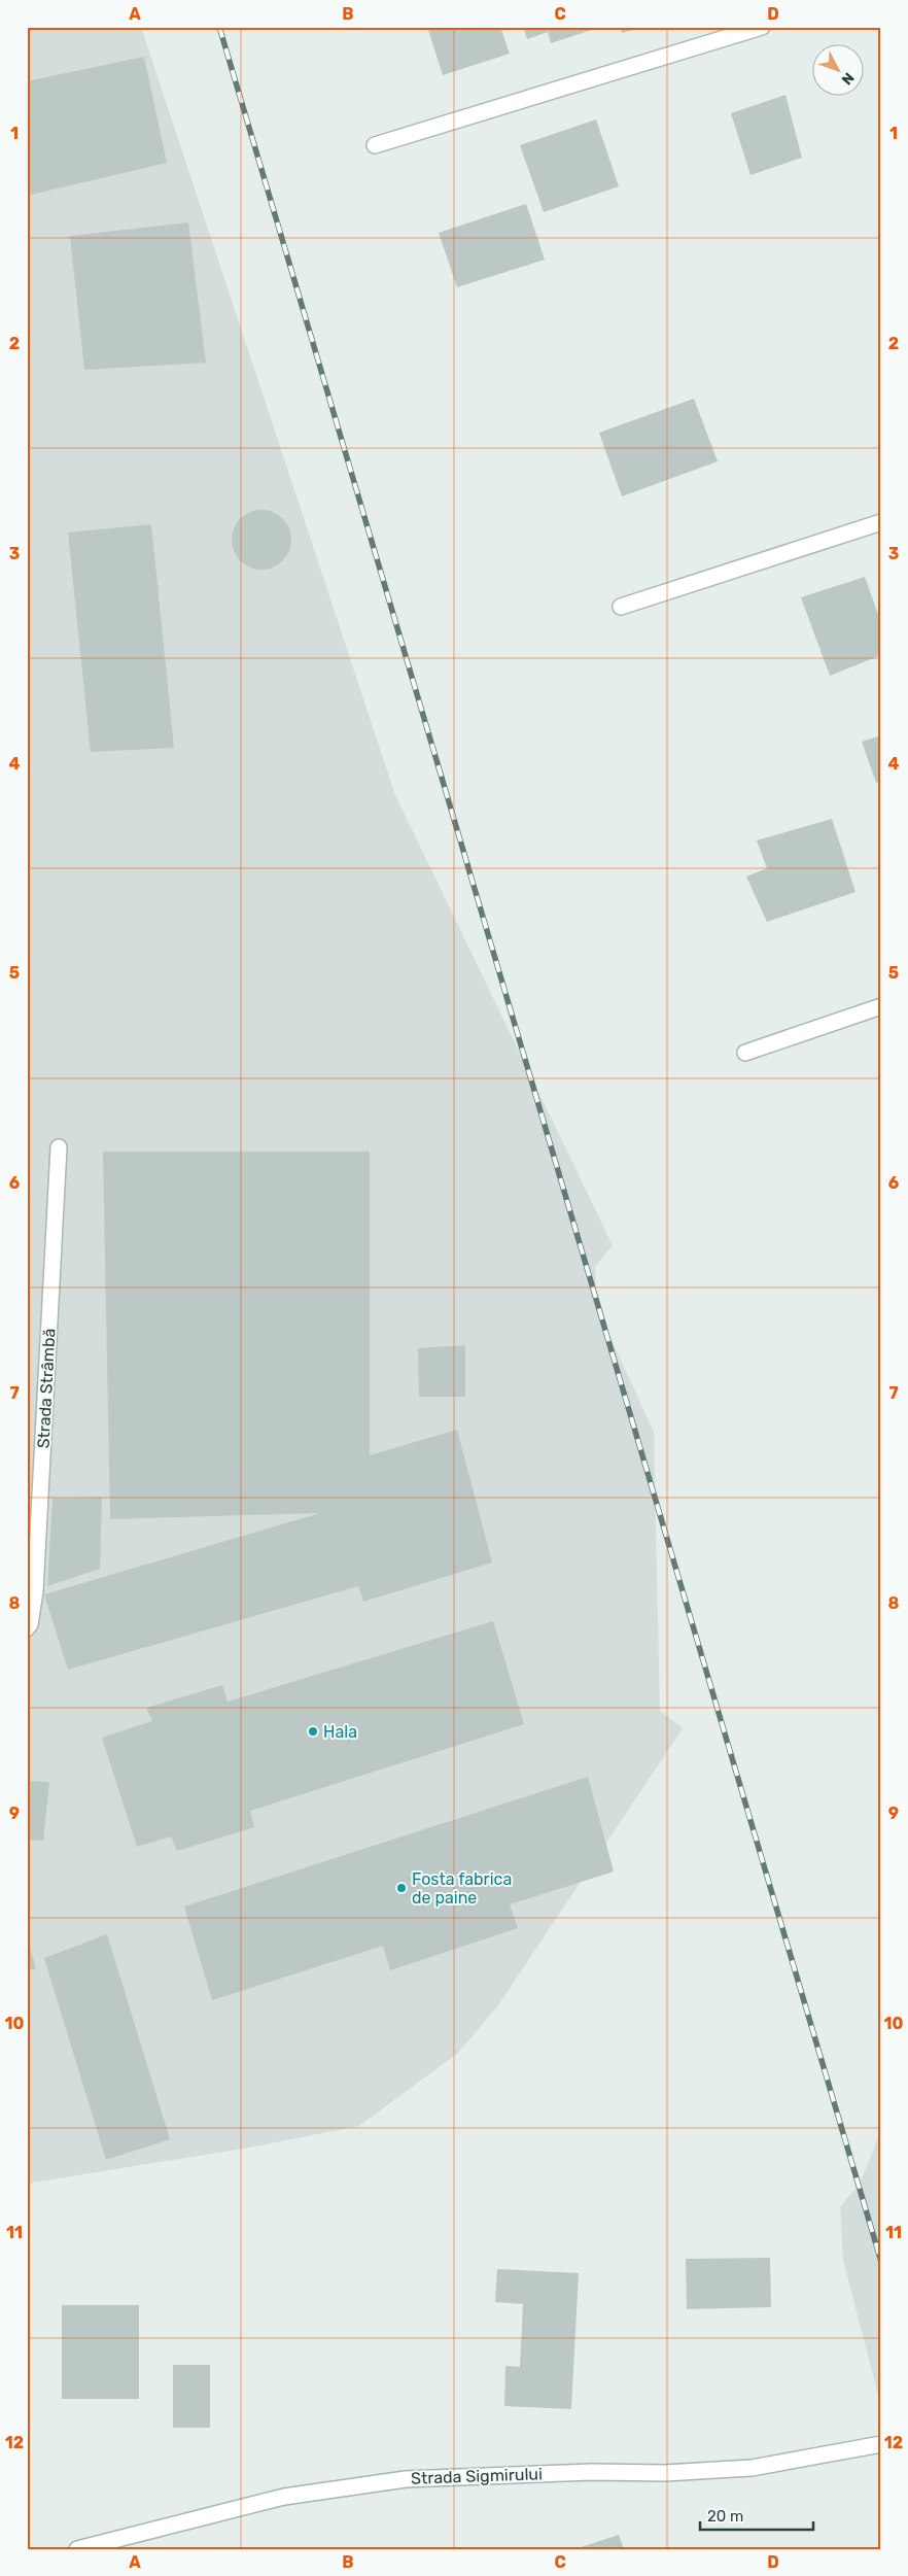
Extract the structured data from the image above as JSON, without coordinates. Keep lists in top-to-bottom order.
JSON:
{
  "streets": {
    "street": ["Strada Strâmbă", "Strada Sigmirului"]
  },
  "places": ["Hala", "Fosta fabrica de paine"],
  "scale_bar": "20 m",
  "north": "bottom right",
  "grid": {
    "columns": [
      "A",
      "B",
      "C",
      "D"
    ],
    "rows": [
      "1",
      "2",
      "3",
      "4",
      "5",
      "6",
      "7",
      "8",
      "9",
      "10",
      "11",
      "12"
    ]
  }
}
